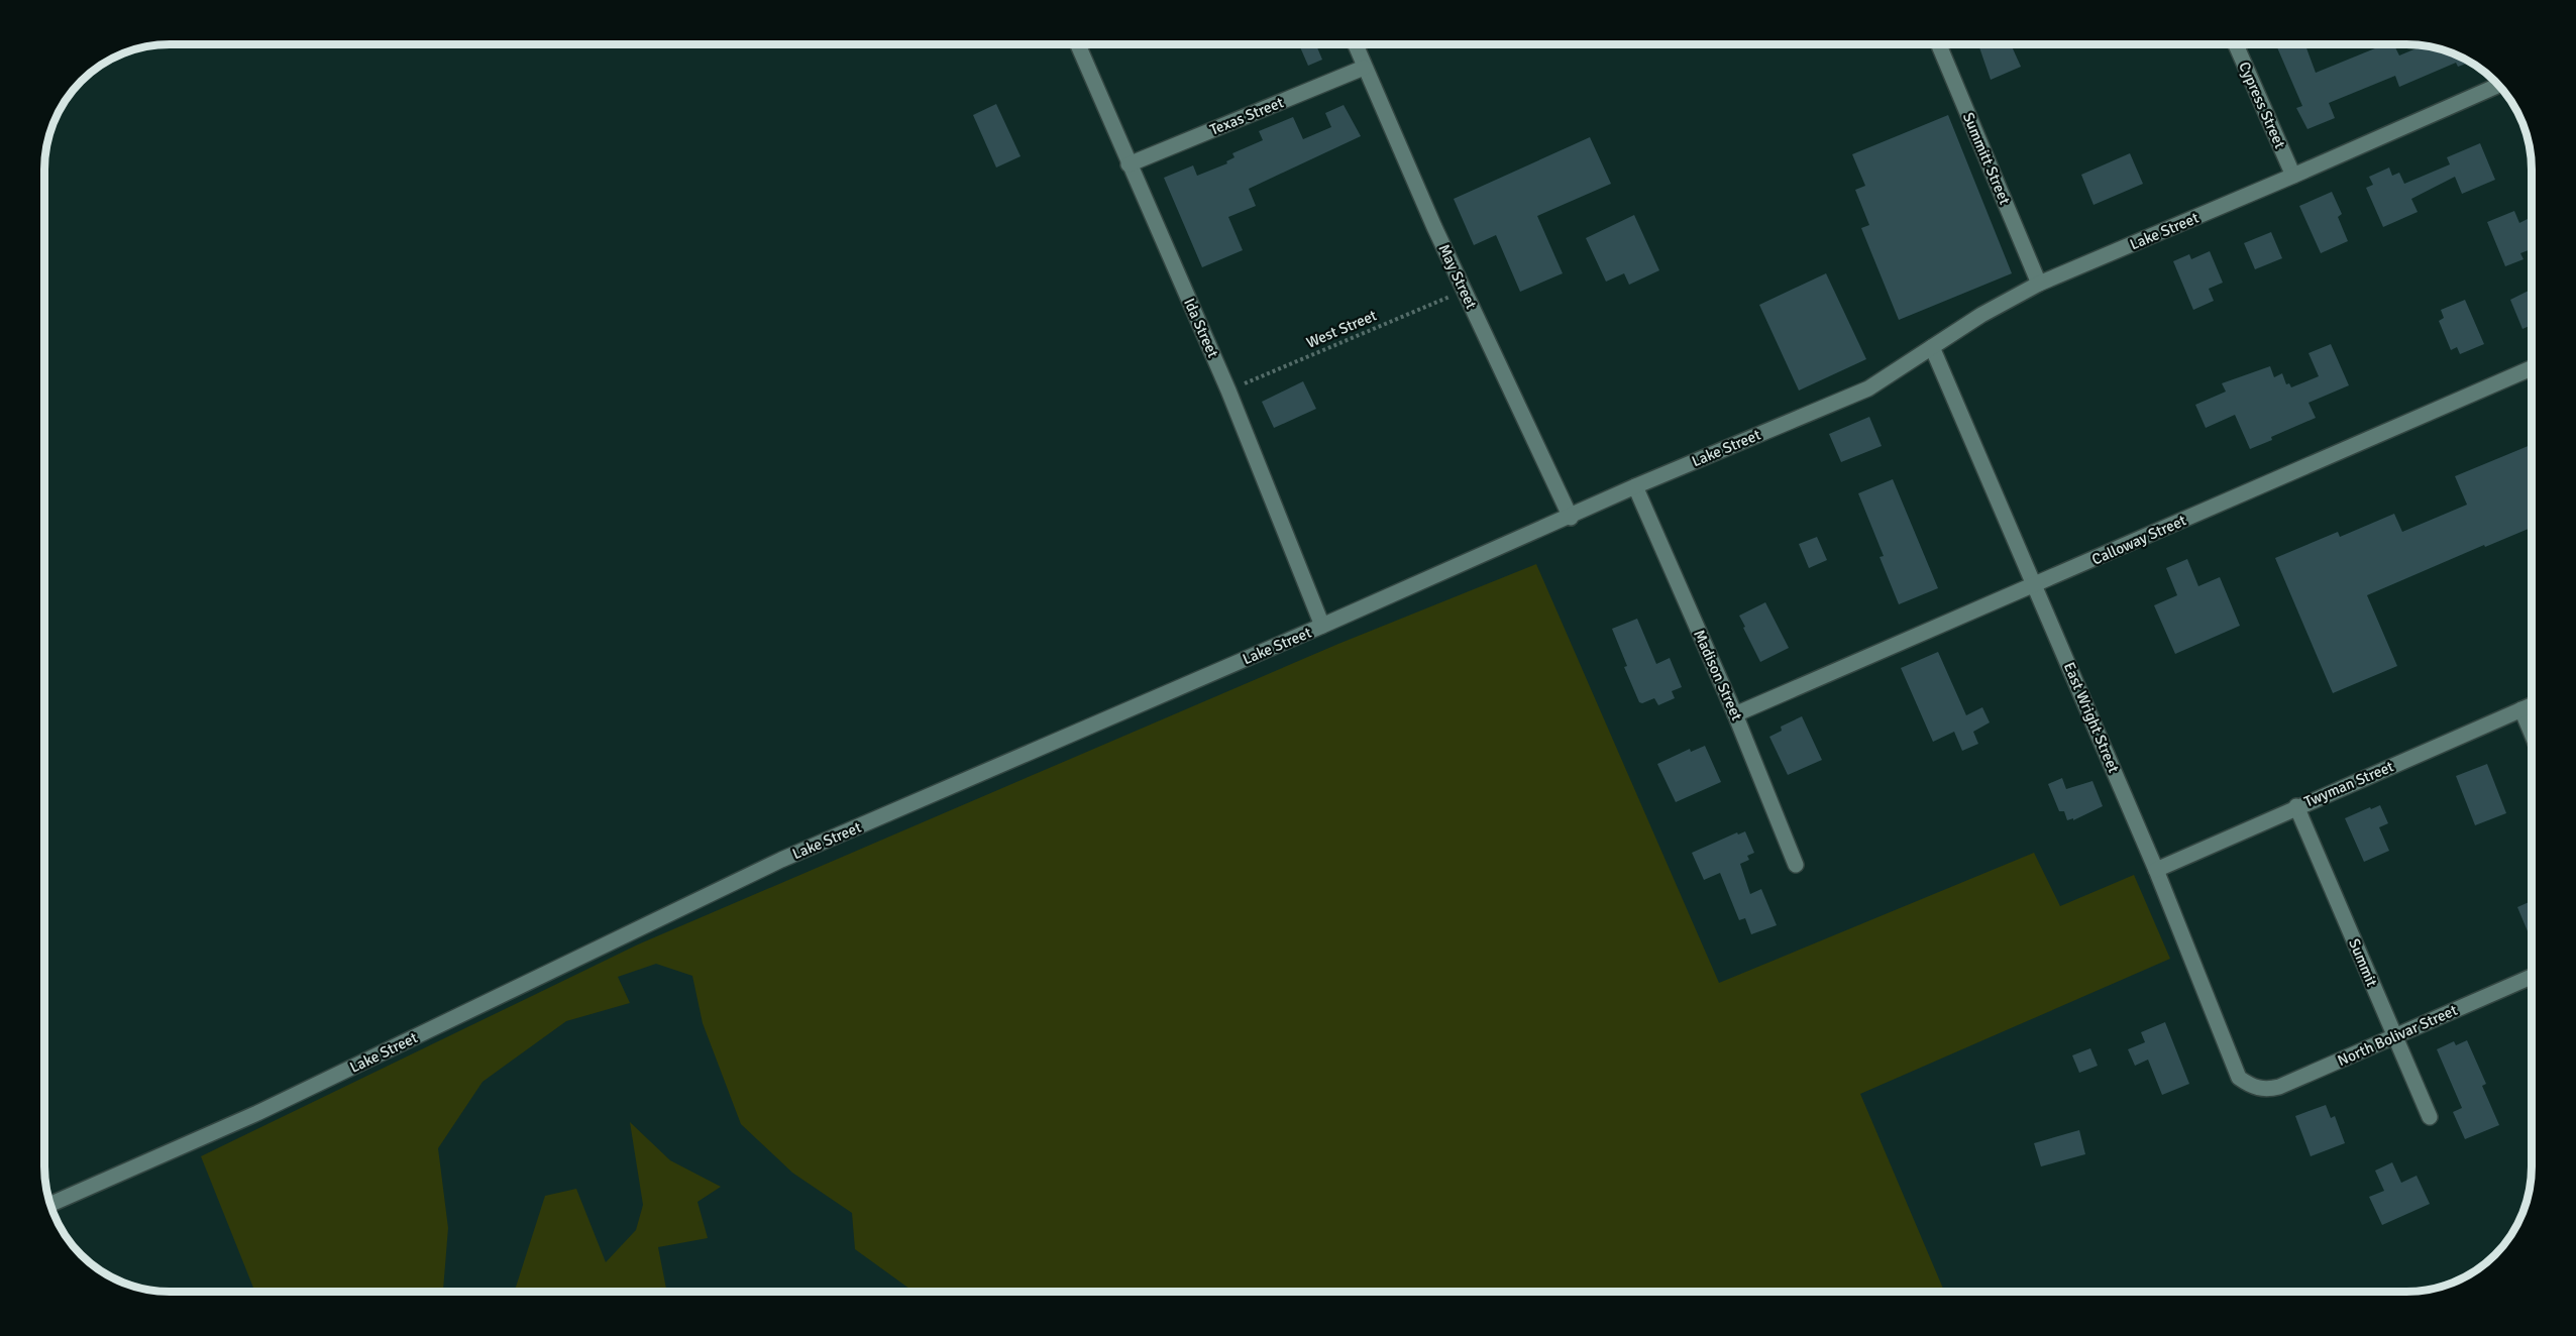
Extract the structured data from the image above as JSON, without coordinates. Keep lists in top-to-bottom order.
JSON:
{
  "streets": {
    "street": [
      "Cypress Street",
      "Texas Street",
      "Summitt Street",
      "Lake Street",
      "May Street",
      "Ida Street",
      "Calloway Street",
      "Madison Street",
      "East Wright Street",
      "Twyman Street",
      "Summit",
      "North Bolivar Street"
    ],
    "path": ["West Street"]
  },
  "crossings": [
    ["Cypress Street", "Lake Street"],
    ["Texas Street", "May Street"],
    ["Texas Street", "Ida Street"],
    ["Summitt Street", "Lake Street"],
    ["Lake Street", "May Street"],
    ["Lake Street", "Ida Street"],
    ["Lake Street", "Madison Street"],
    ["Lake Street", "East Wright Street"],
    ["May Street", "West Street"],
    ["Ida Street", "West Street"],
    ["Calloway Street", "Madison Street"],
    ["Calloway Street", "East Wright Street"],
    ["East Wright Street", "Twyman Street"],
    ["East Wright Street", "North Bolivar Street"],
    ["Twyman Street", "Summit"],
    ["Summit", "North Bolivar Street"]
  ]
}
